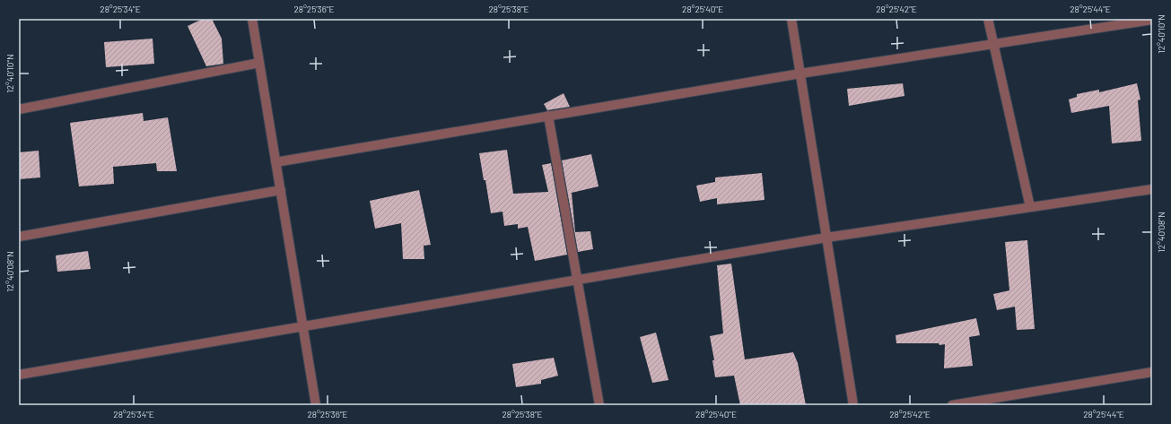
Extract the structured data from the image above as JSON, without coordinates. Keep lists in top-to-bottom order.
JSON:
{
  "coordinates": [
    "28°25'34\"E",
    "28°25'36\"E",
    "28°25'38\"E",
    "28°25'40\"E",
    "28°25'42\"E",
    "28°25'44\"E",
    "12°40'10\"N",
    "12°40'08\"N"
  ]
}
